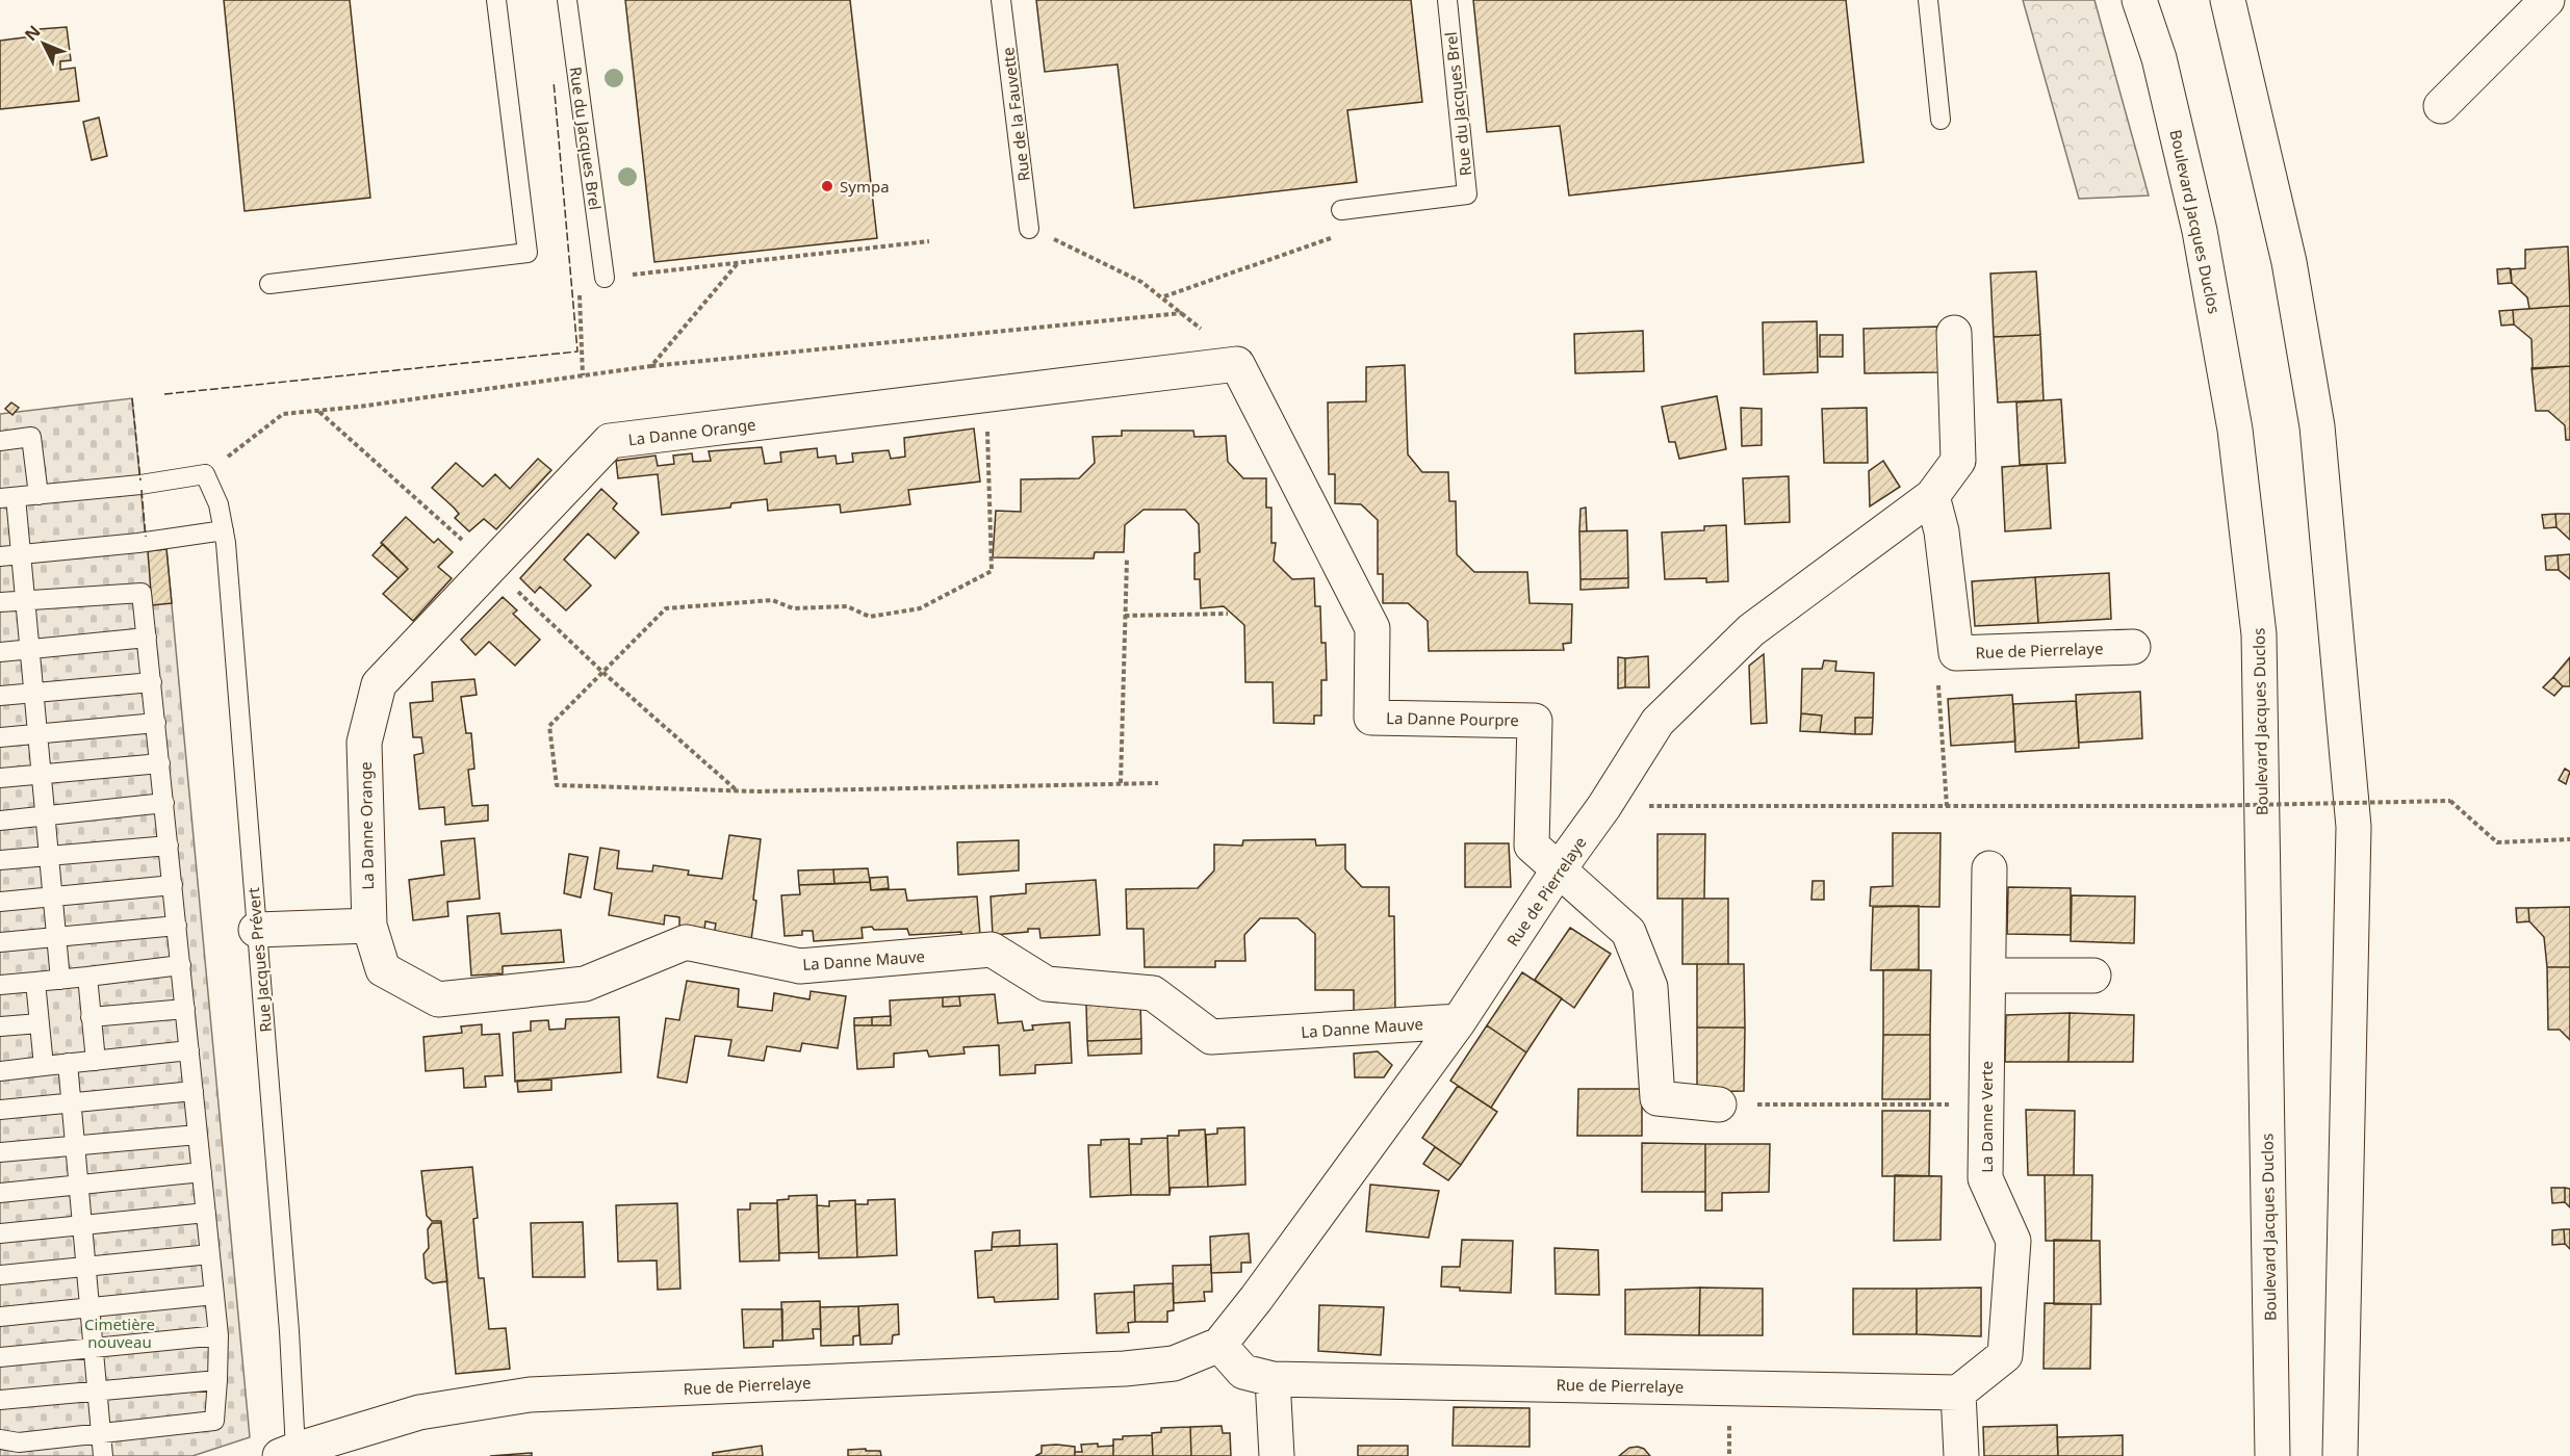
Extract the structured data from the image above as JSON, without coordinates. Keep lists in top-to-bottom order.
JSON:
{
  "streets": {
    "street": [
      "Boulevard Jacques Duclos",
      "La Danne Orange",
      "Rue de Pierrelaye",
      "La Danne Pourpre",
      "La Danne Mauve",
      "La Danne Verte"
    ],
    "lane": ["Rue du Jacques Brel", "Rue de la Fauvette", "Rue Jacques Prévert"]
  },
  "crossings": [
    ["La Danne Orange", "La Danne Pourpre"],
    ["La Danne Orange", "La Danne Mauve"],
    ["Rue de Pierrelaye", "La Danne Pourpre"],
    ["Rue de Pierrelaye", "Rue Jacques Prévert"],
    ["Rue de Pierrelaye", "La Danne Mauve"],
    ["Rue de Pierrelaye", "La Danne Verte"]
  ],
  "parks": ["Cimetière nouveau"],
  "places": ["Sympa"],
  "north": "top left"
}
